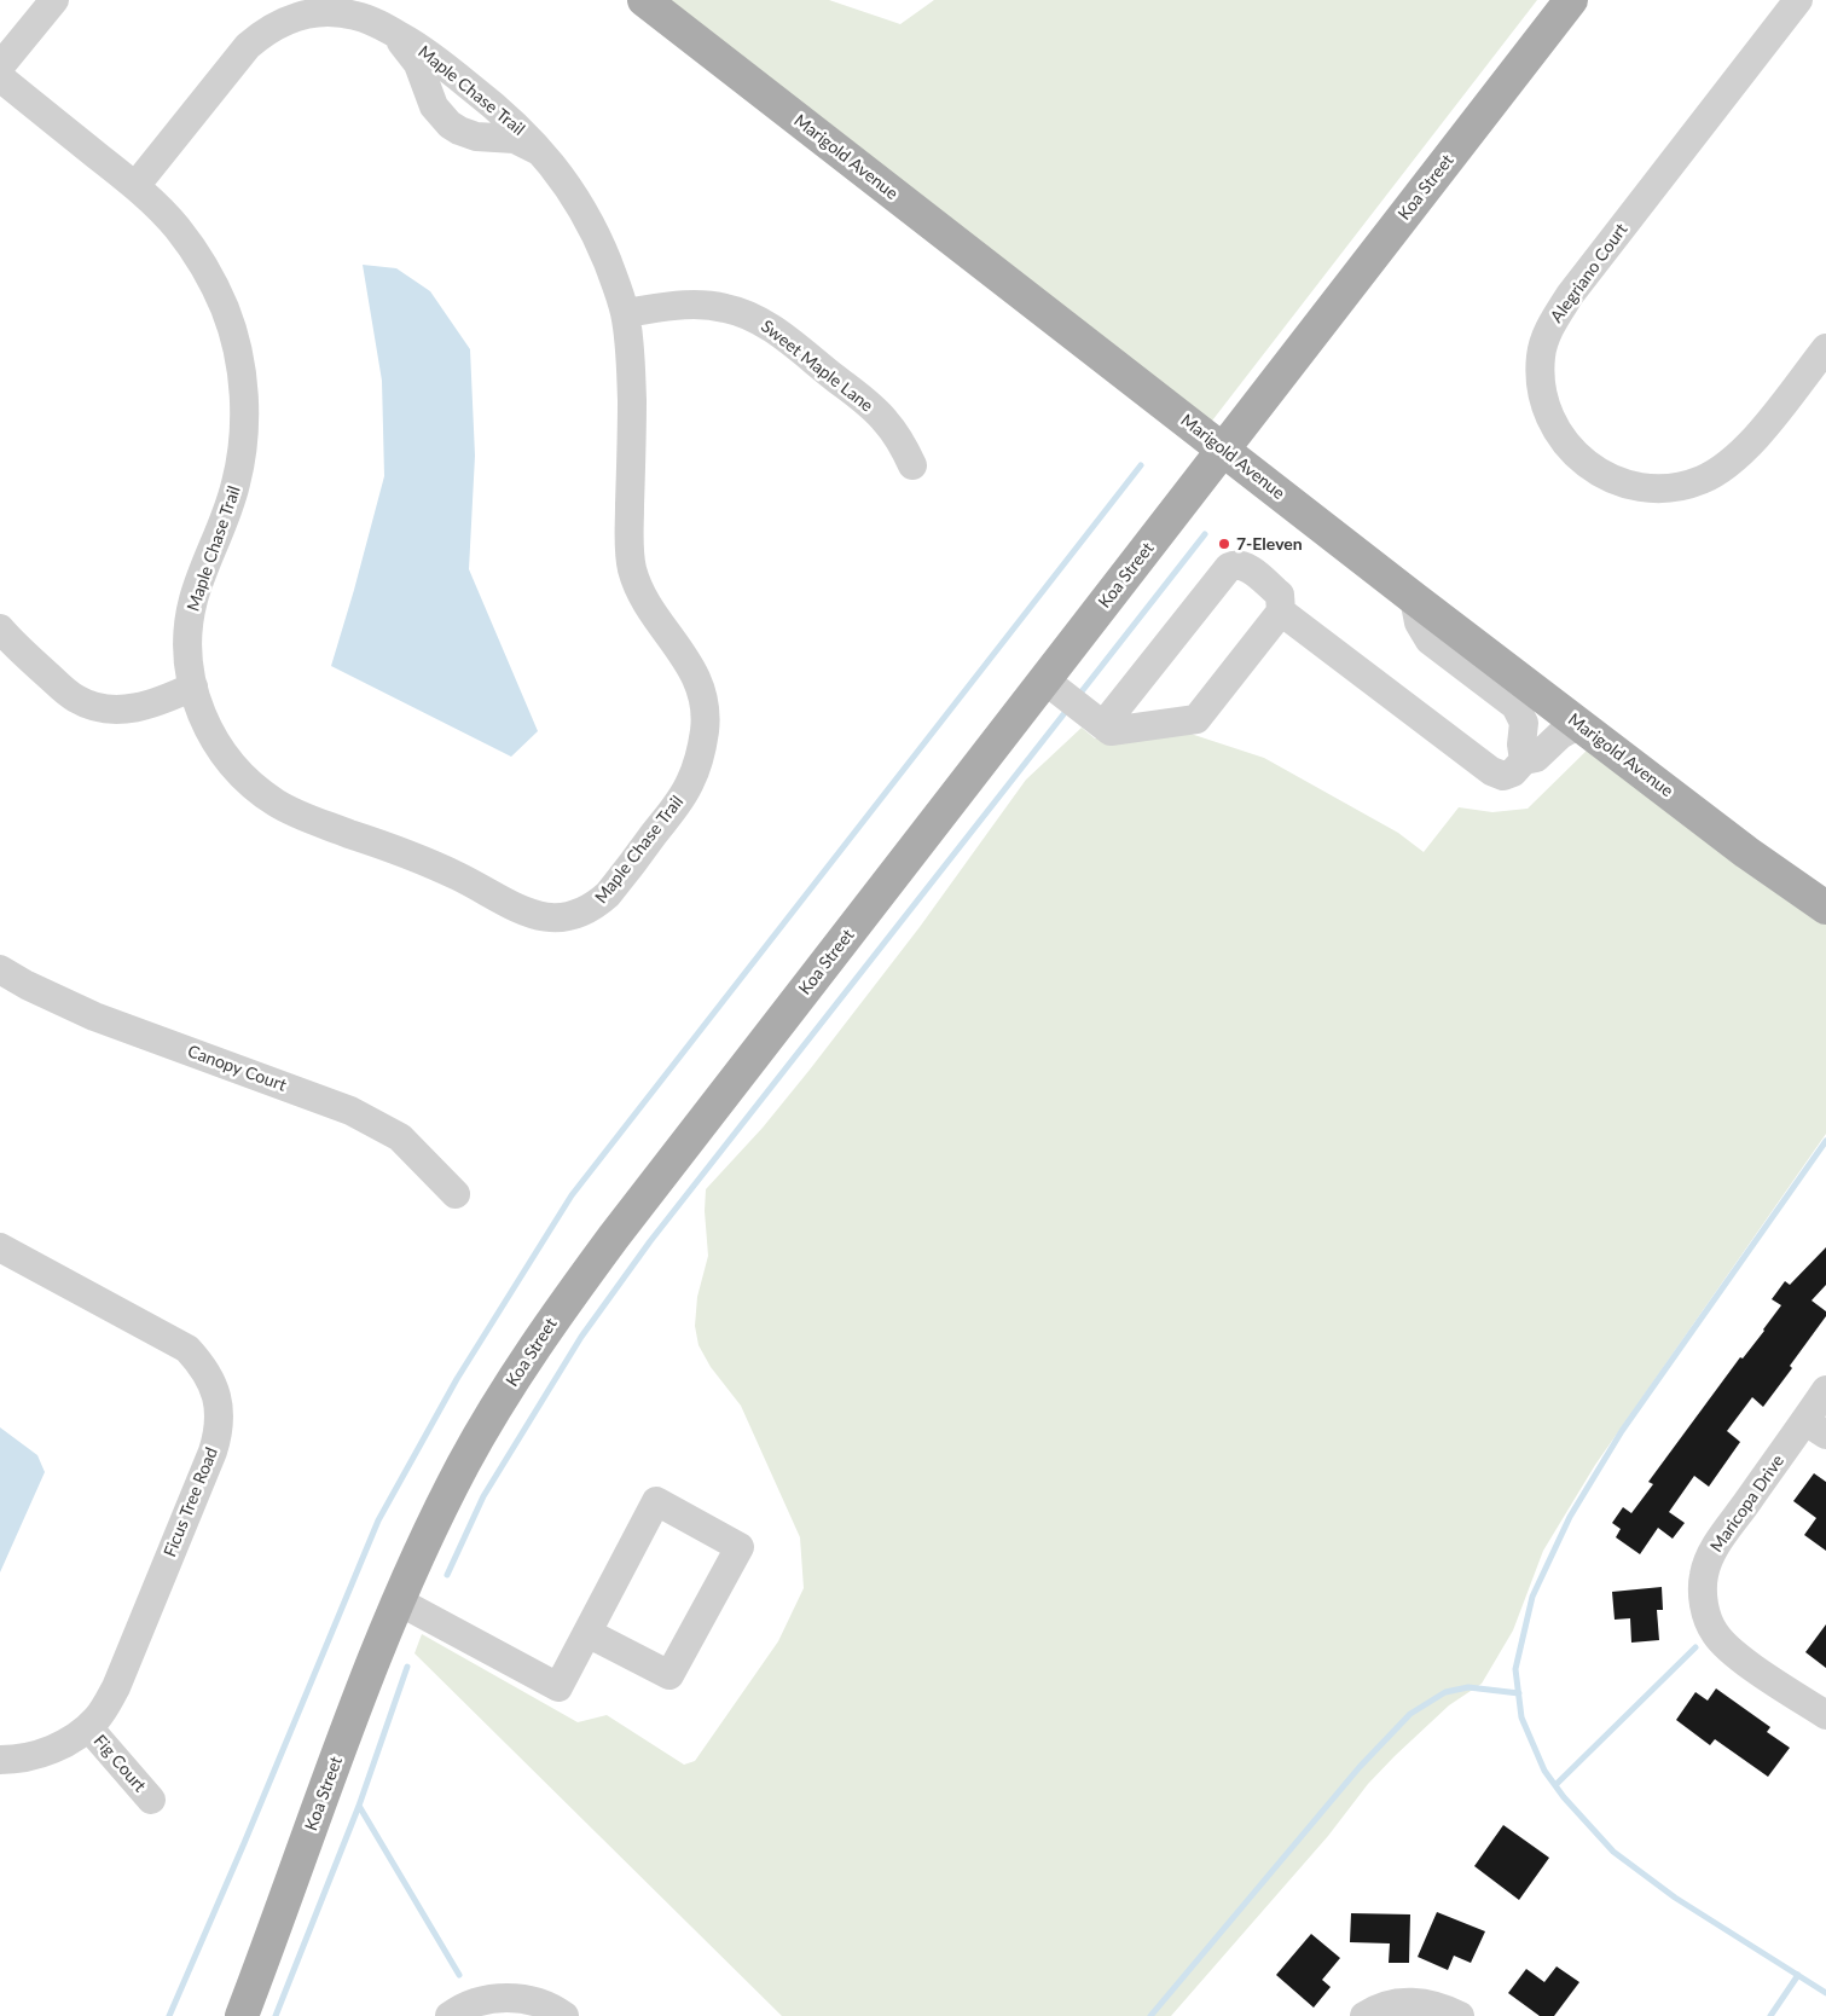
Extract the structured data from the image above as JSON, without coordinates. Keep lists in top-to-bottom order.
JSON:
{
  "streets": {
    "main road": ["Marigold Avenue", "Koa Street"],
    "street": [
      "Maple Chase Trail",
      "Alegriano Court",
      "Sweet Maple Lane",
      "Canopy Court",
      "Ficus Tree Road",
      "Maricopa Drive",
      "Fig Court"
    ]
  },
  "crossings": [
    ["Maple Chase Trail", "Sweet Maple Lane"],
    ["Marigold Avenue", "Koa Street"],
    ["Ficus Tree Road", "Fig Court"]
  ],
  "places": ["7-Eleven"]
}
